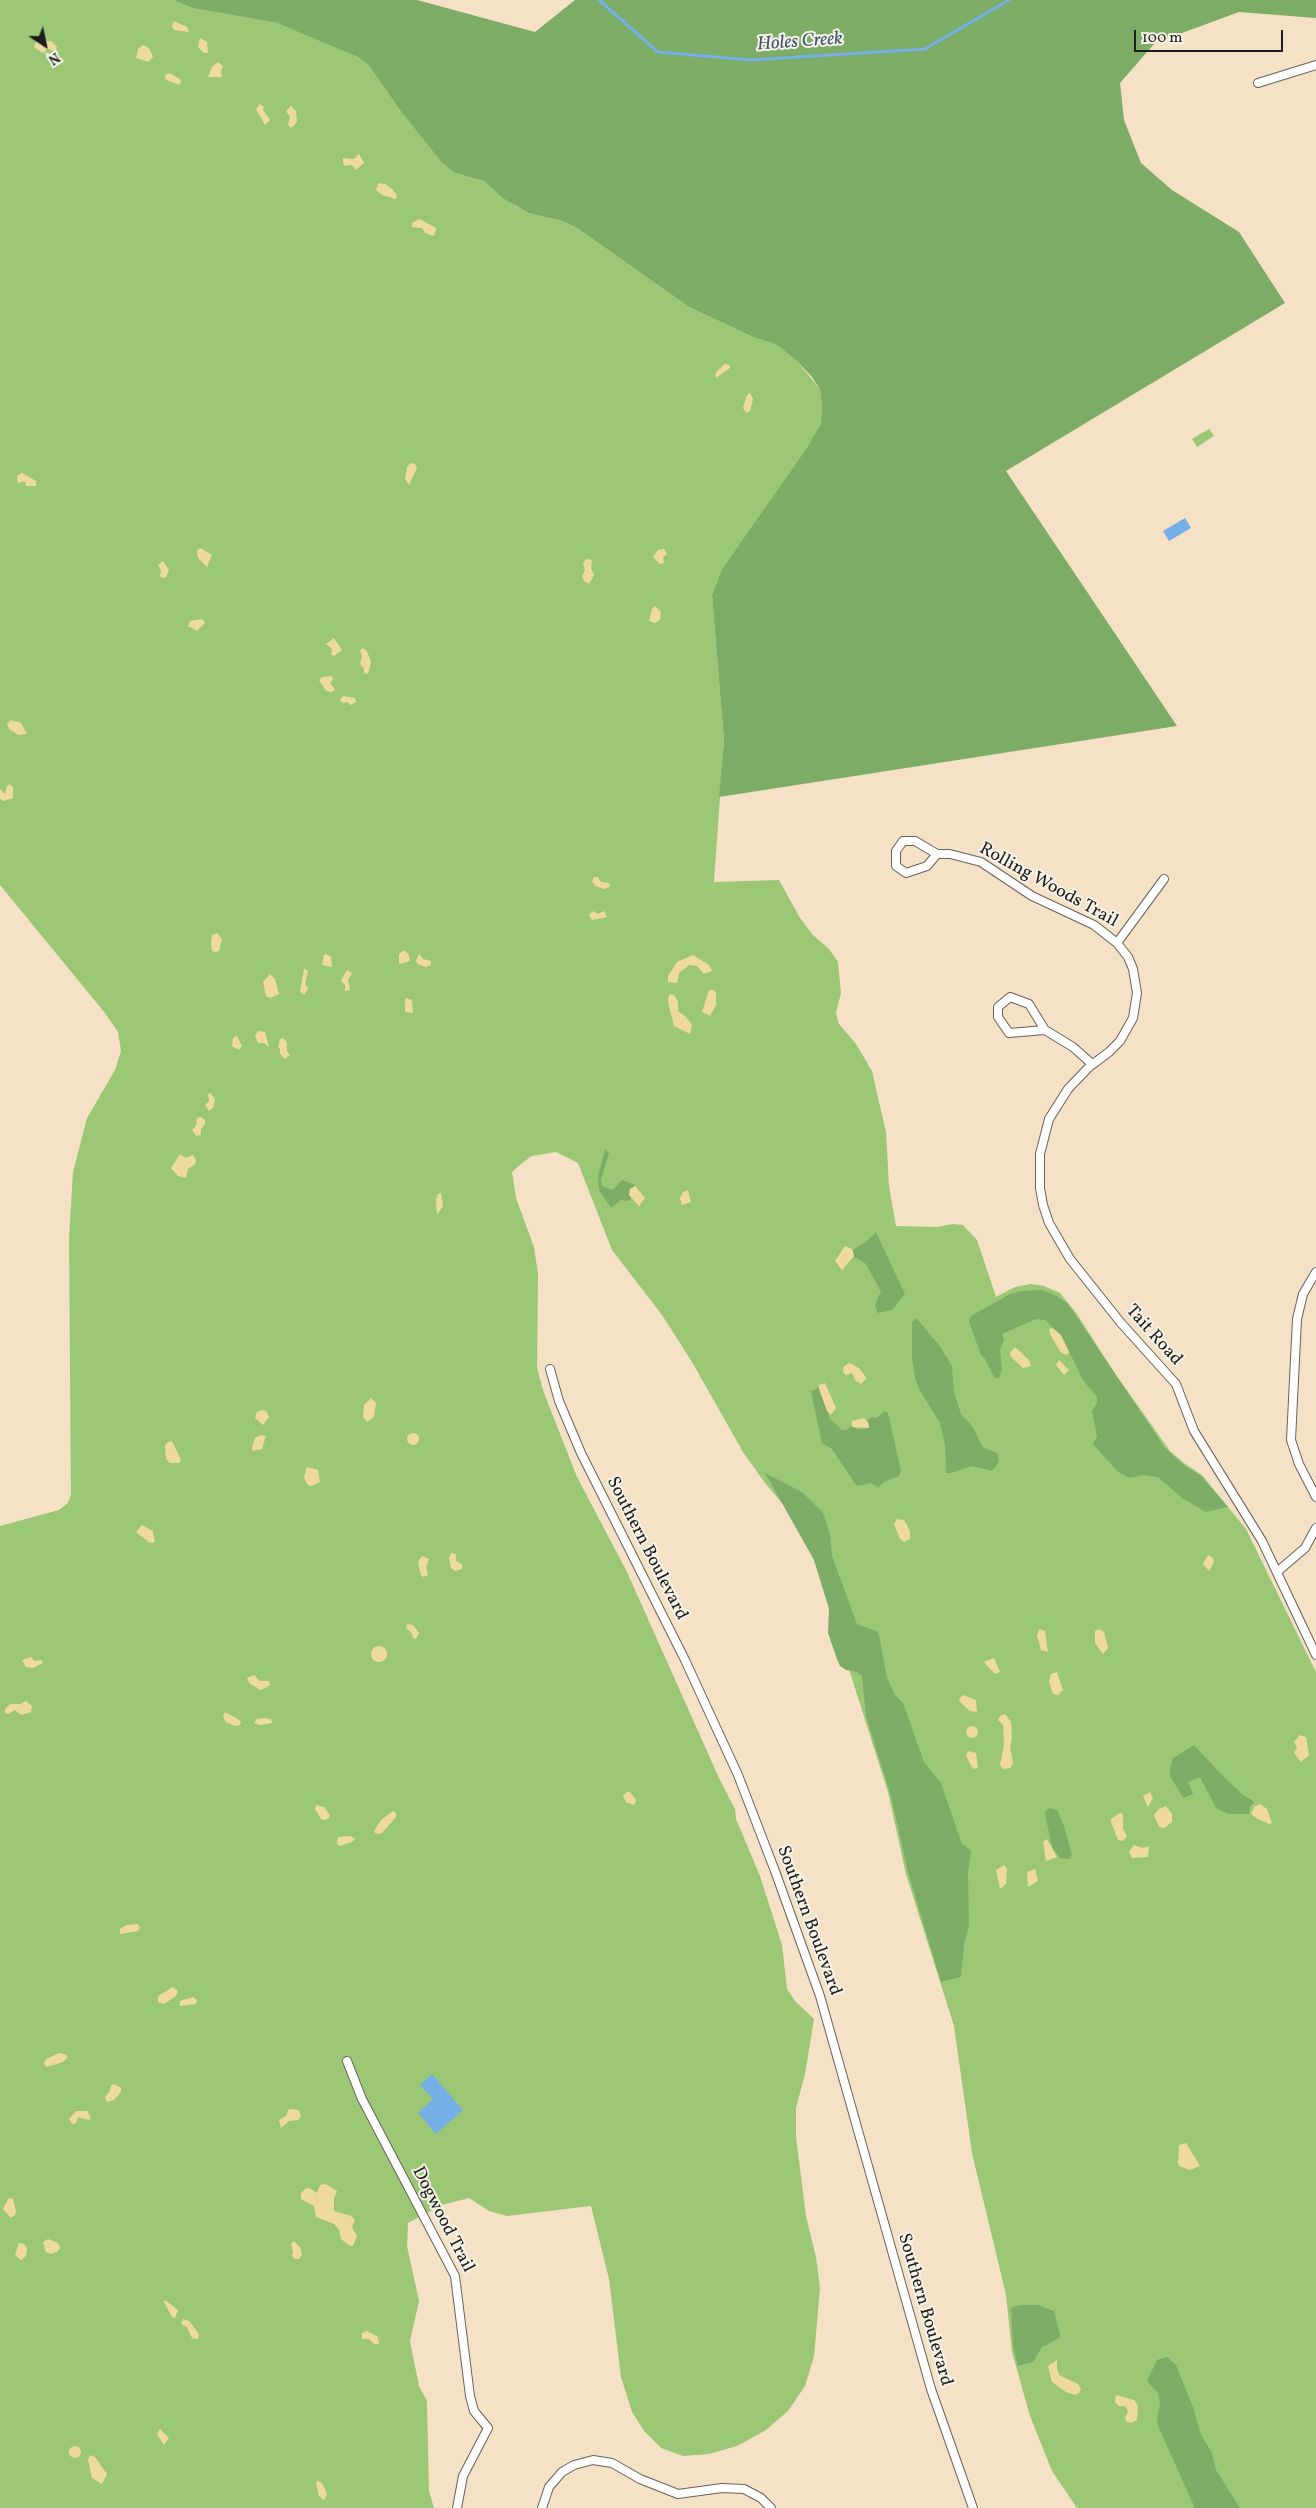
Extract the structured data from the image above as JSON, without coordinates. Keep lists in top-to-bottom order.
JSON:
{
  "streets": {
    "street": [
      "Rolling Woods Trail",
      "Tait Road",
      "Southern Boulevard",
      "Dogwood Trail"
    ]
  },
  "crossings": [
    ["Rolling Woods Trail", "Tait Road"]
  ],
  "water": ["Holes Creek"],
  "scale_bar": "100 m",
  "north": "bottom right"
}
